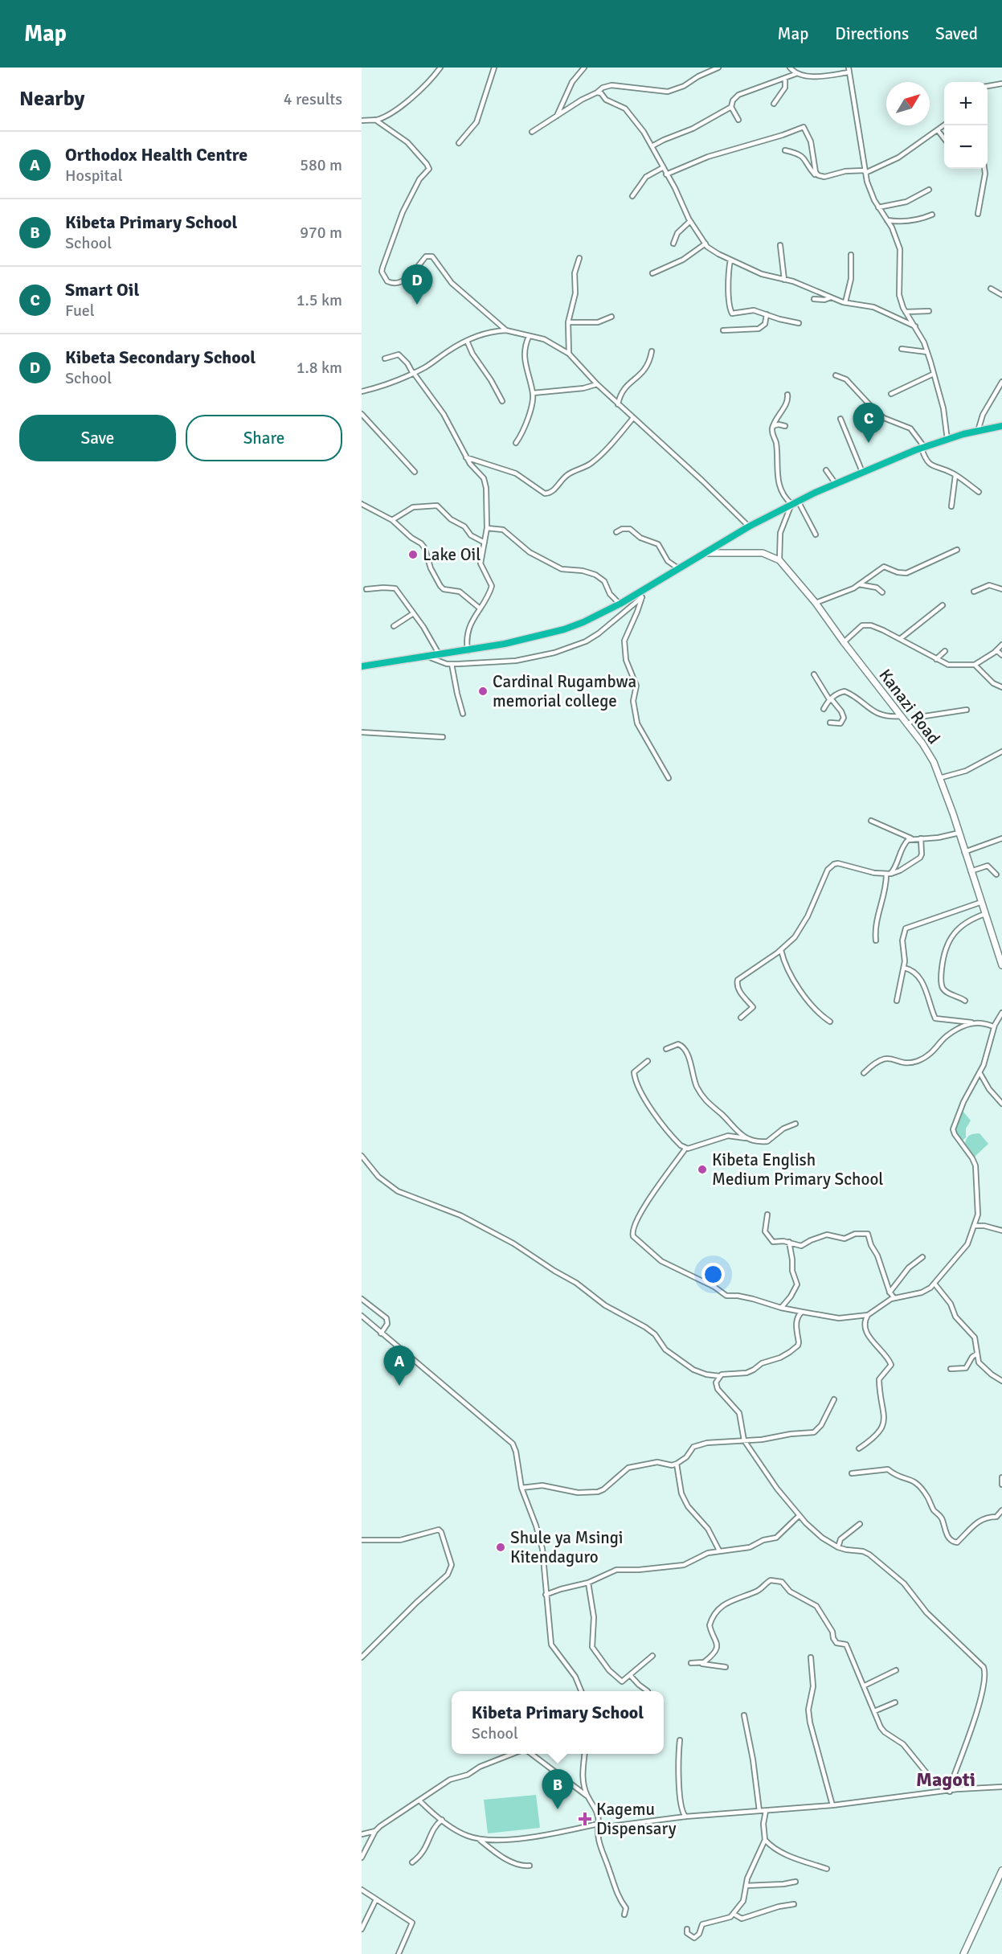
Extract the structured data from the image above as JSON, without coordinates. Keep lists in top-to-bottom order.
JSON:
{
  "streets": {
    "main road": ["Kanazi Road"]
  },
  "districts": ["Magoti"],
  "places": {
    "other": [
      "Lake Oil",
      "Cardinal Rugambwa memorial college",
      "Kibeta English Medium Primary School",
      "Shule ya Msingi Kitendaguro"
    ],
    "health": ["Kagemu Dispensary"]
  },
  "north": "top right",
  "page": {
    "header": "Map",
    "nav": ["Map", "Directions", "Saved"],
    "heading": ["Nearby", "4 results"],
    "map_buttons": ["+", "−"],
    "list": [
      {
        "mark": "A",
        "name": "Orthodox Health Centre",
        "note": "Hospital",
        "value": "580 m"
      },
      {
        "mark": "B",
        "name": "Kibeta Primary School",
        "note": "School",
        "value": "970 m"
      },
      {
        "mark": "C",
        "name": "Smart Oil",
        "note": "Fuel",
        "value": "1.5 km"
      },
      {
        "mark": "D",
        "name": "Kibeta Secondary School",
        "note": "School",
        "value": "1.8 km"
      }
    ],
    "pins": [
      "D",
      "C",
      "A",
      "B"
    ],
    "buttons": ["Save", "Share"],
    "popup": ["Kibeta Primary School", "School"]
  }
}
